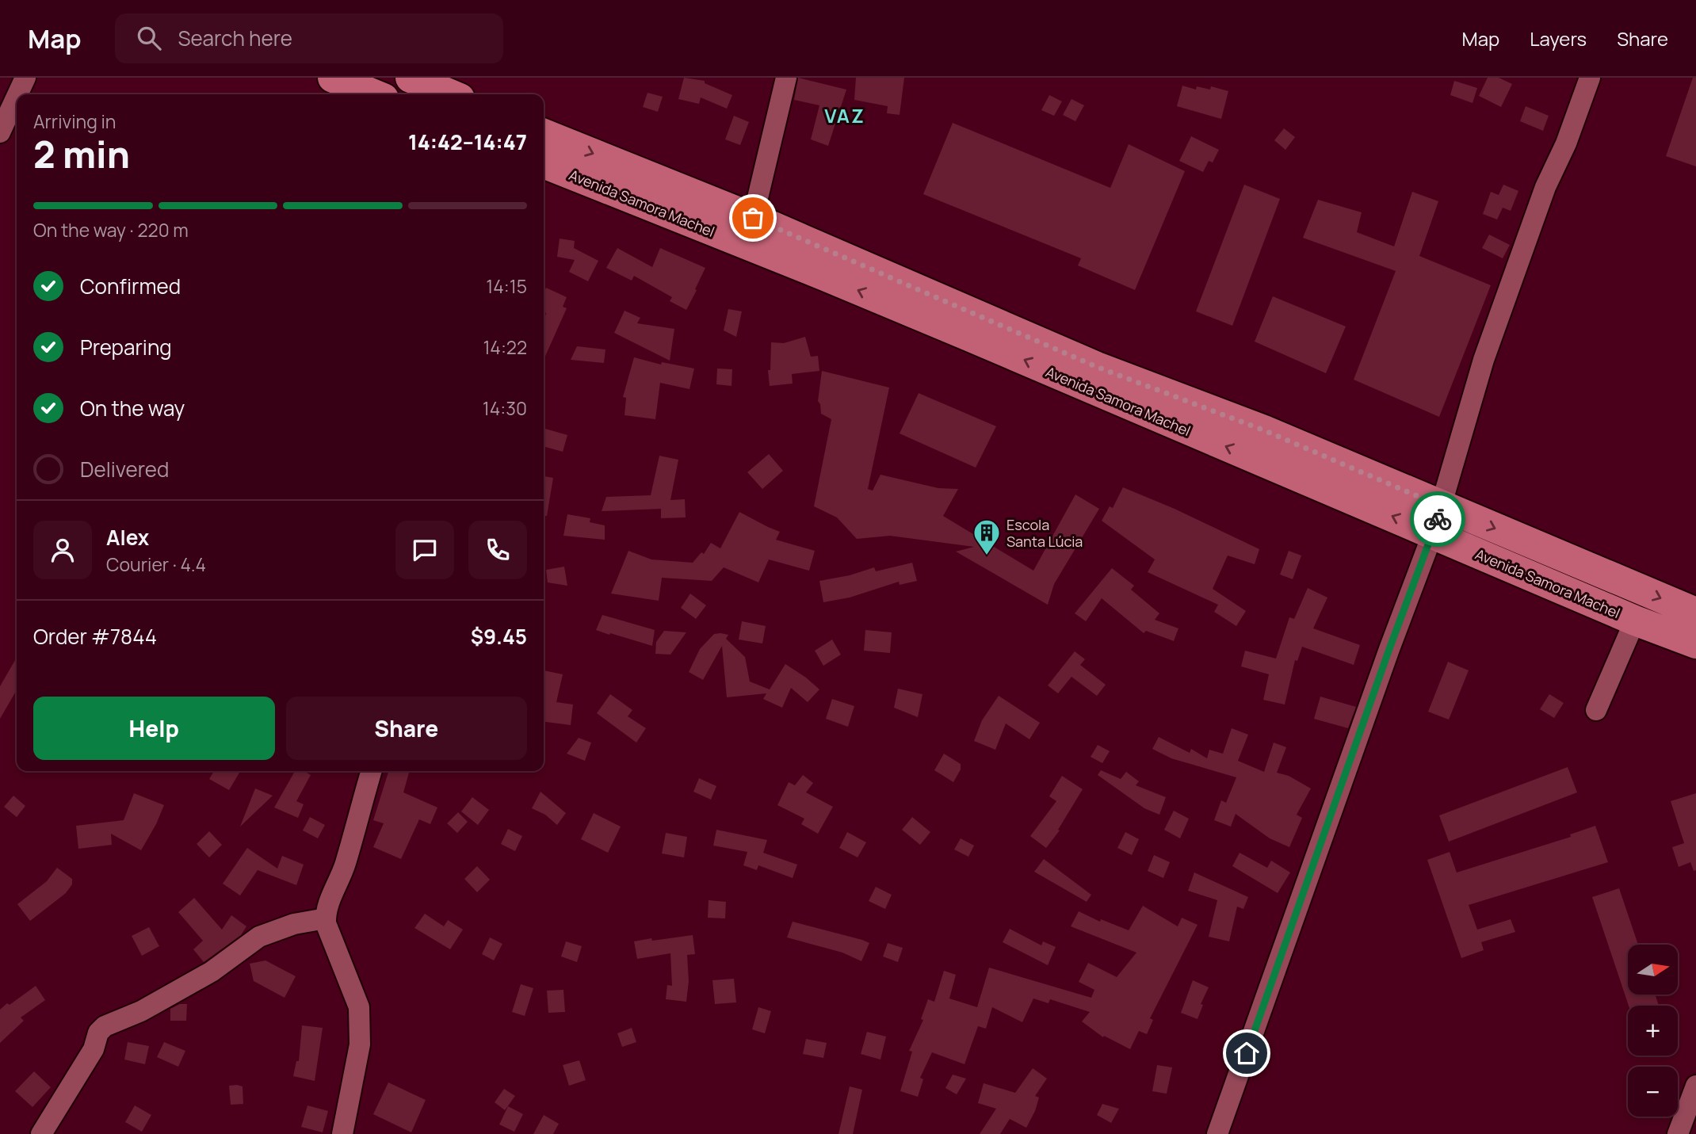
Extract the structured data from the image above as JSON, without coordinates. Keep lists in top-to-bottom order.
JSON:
{
  "streets": {
    "highway": ["Avenida Samora Machel"]
  },
  "districts": ["VAZ"],
  "places": {
    "building": ["Escola Santa Lúcia"]
  },
  "north": "right",
  "page": {
    "header": "Map",
    "search": "Search here",
    "nav": ["Map", "Layers", "Share"],
    "heading": ["2 min", "Arriving in", "14:42–14:47"],
    "panel": [
      "Alex",
      "Courier · 4.4",
      "Order #7844",
      "$9.45"
    ],
    "bar": "On the way · 220 m",
    "list": [
      ["Confirmed", "14:15"],
      ["Preparing", "14:22"],
      ["On the way", "14:30"],
      "Delivered"
    ],
    "buttons": ["Help", "Share"],
    "map_buttons": ["+", "−"]
  }
}
